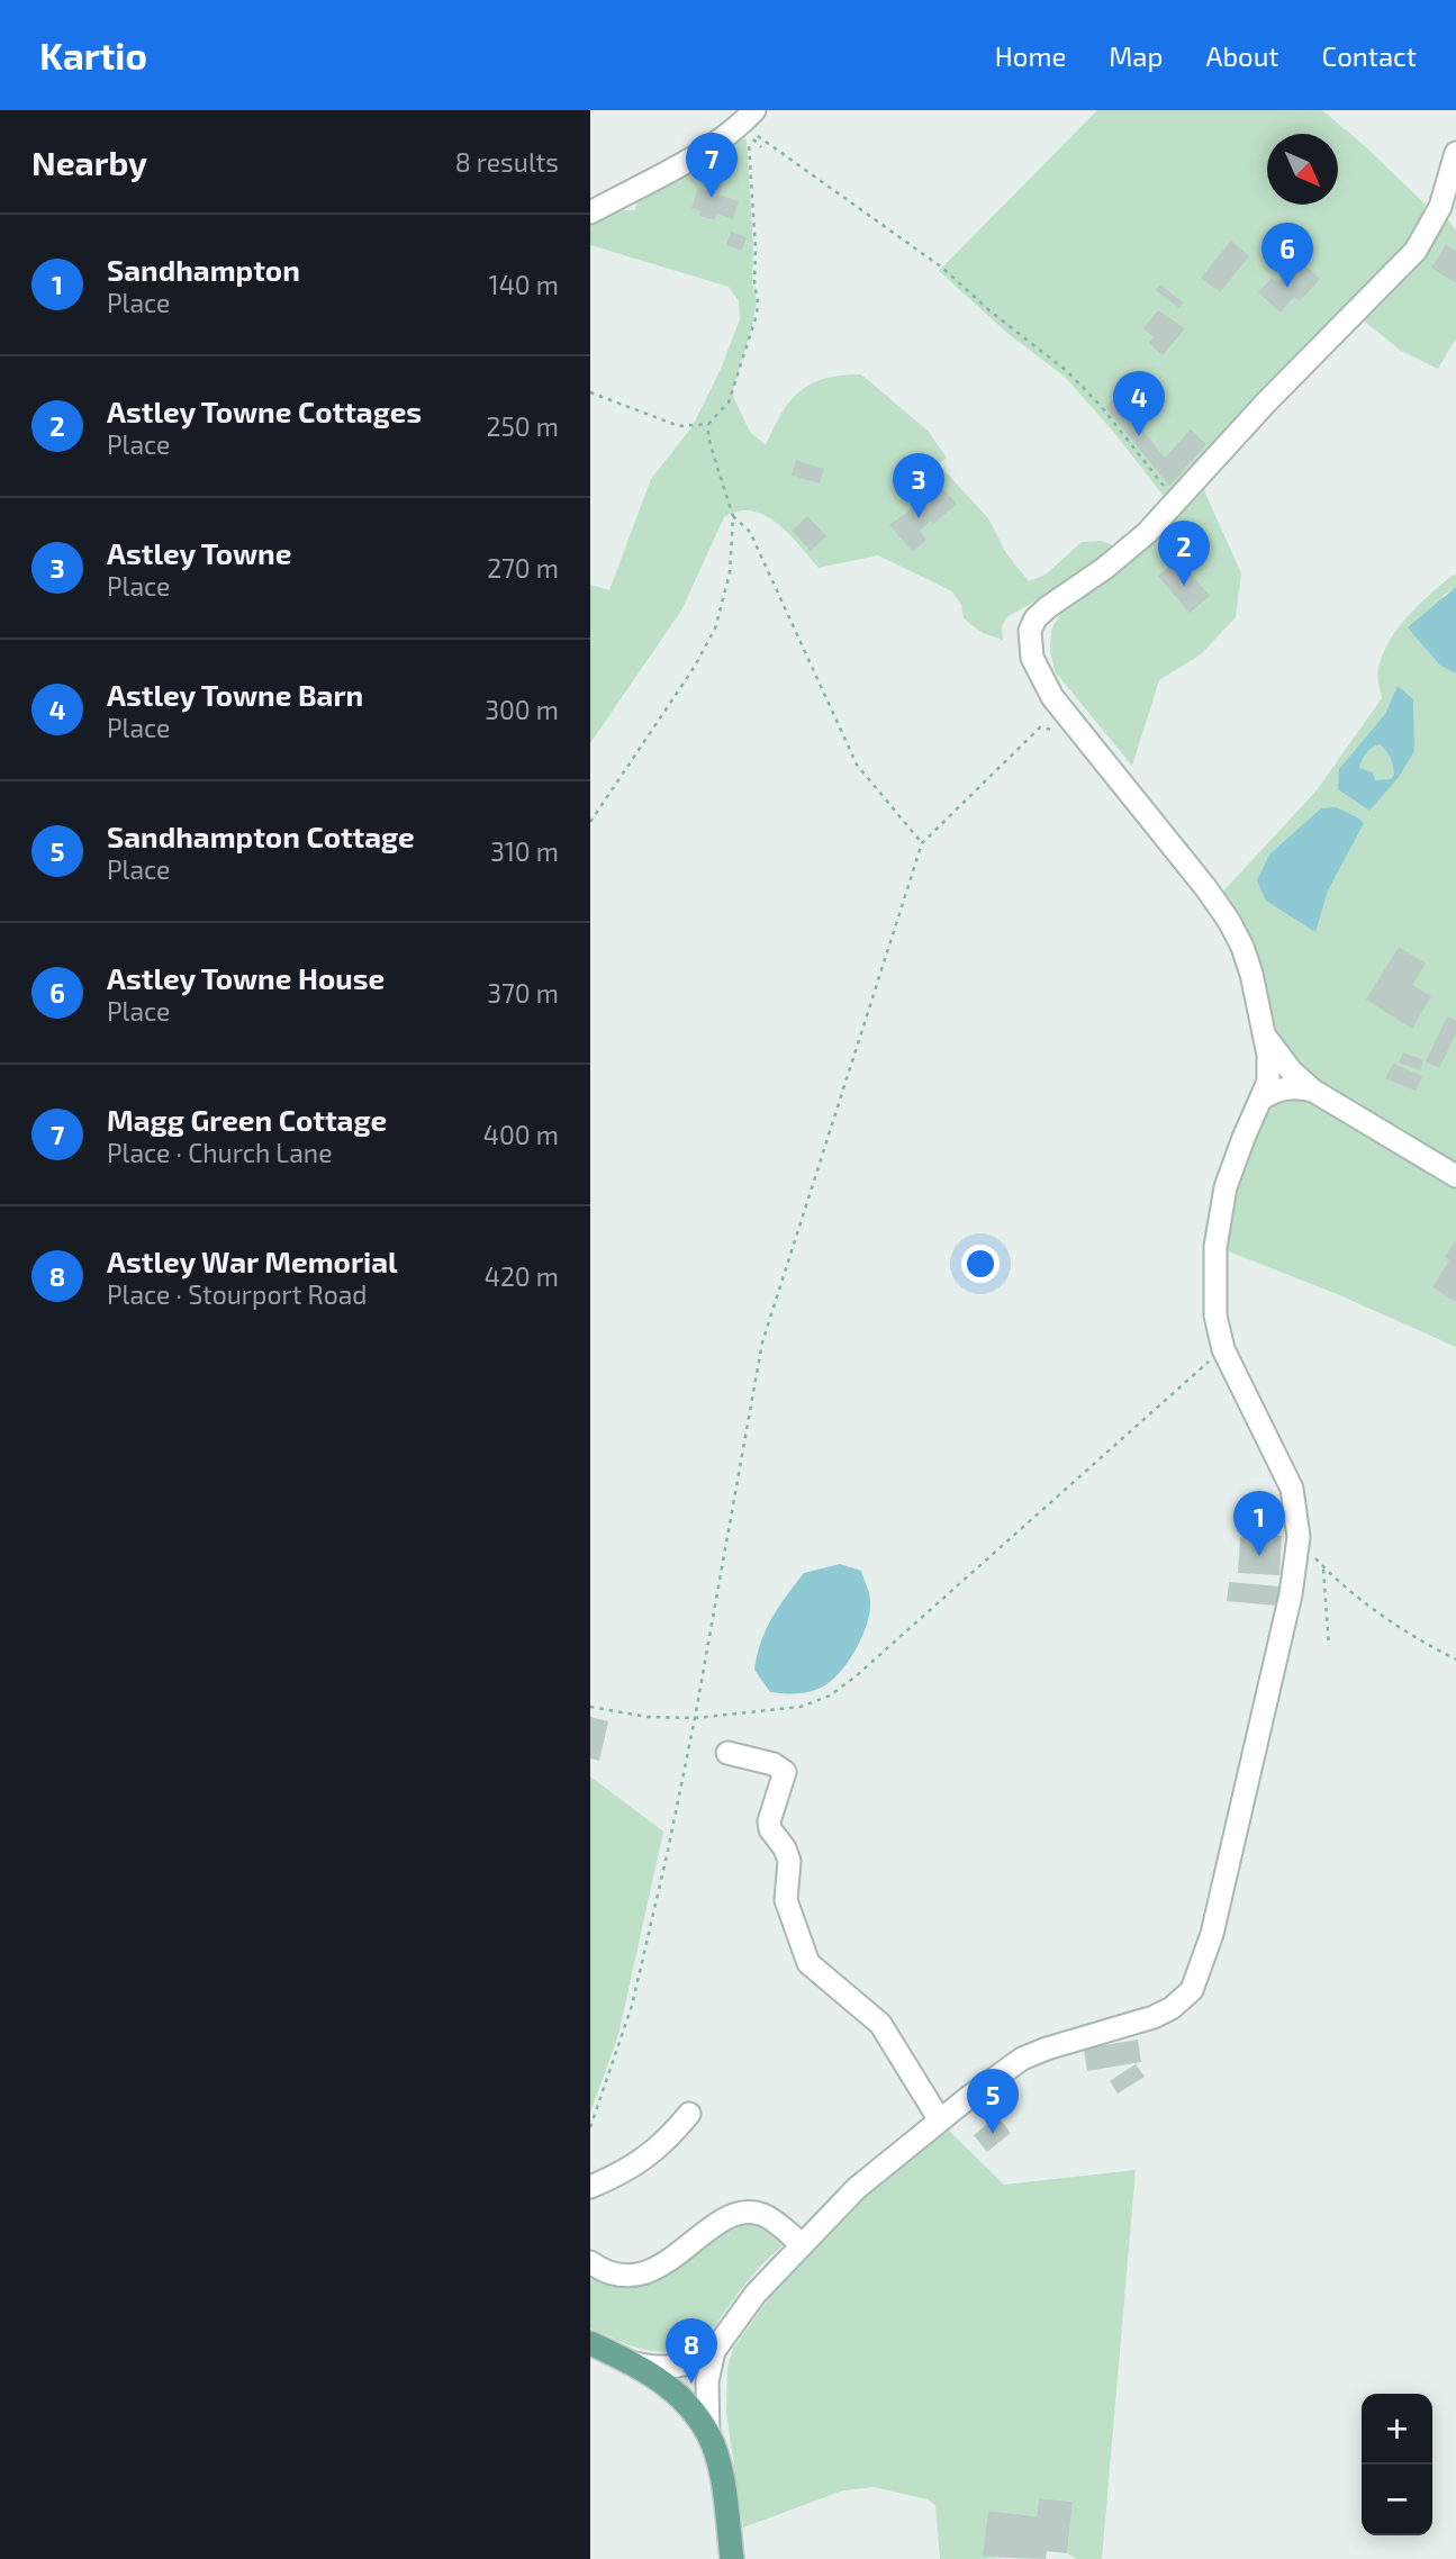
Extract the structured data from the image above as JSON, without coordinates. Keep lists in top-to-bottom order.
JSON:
{
  "north": "bottom right",
  "page": {
    "header": "Kartio",
    "nav": [
      "Home",
      "Map",
      "About",
      "Contact"
    ],
    "heading": ["Nearby", "8 results"],
    "pins": [
      "7",
      "6",
      "4",
      "3",
      "2",
      "1",
      "5",
      "8"
    ],
    "list": [
      {
        "mark": "1",
        "name": "Sandhampton",
        "note": "Place",
        "value": "140 m"
      },
      {
        "mark": "2",
        "name": "Astley Towne Cottages",
        "note": "Place",
        "value": "250 m"
      },
      {
        "mark": "3",
        "name": "Astley Towne",
        "note": "Place",
        "value": "270 m"
      },
      {
        "mark": "4",
        "name": "Astley Towne Barn",
        "note": "Place",
        "value": "300 m"
      },
      {
        "mark": "5",
        "name": "Sandhampton Cottage",
        "note": "Place",
        "value": "310 m"
      },
      {
        "mark": "6",
        "name": "Astley Towne House",
        "note": "Place",
        "value": "370 m"
      },
      {
        "mark": "7",
        "name": "Magg Green Cottage",
        "note": "Place · Church Lane",
        "value": "400 m"
      },
      {
        "mark": "8",
        "name": "Astley War Memorial",
        "note": "Place · Stourport Road",
        "value": "420 m"
      }
    ],
    "map_buttons": ["+", "−"]
  }
}
